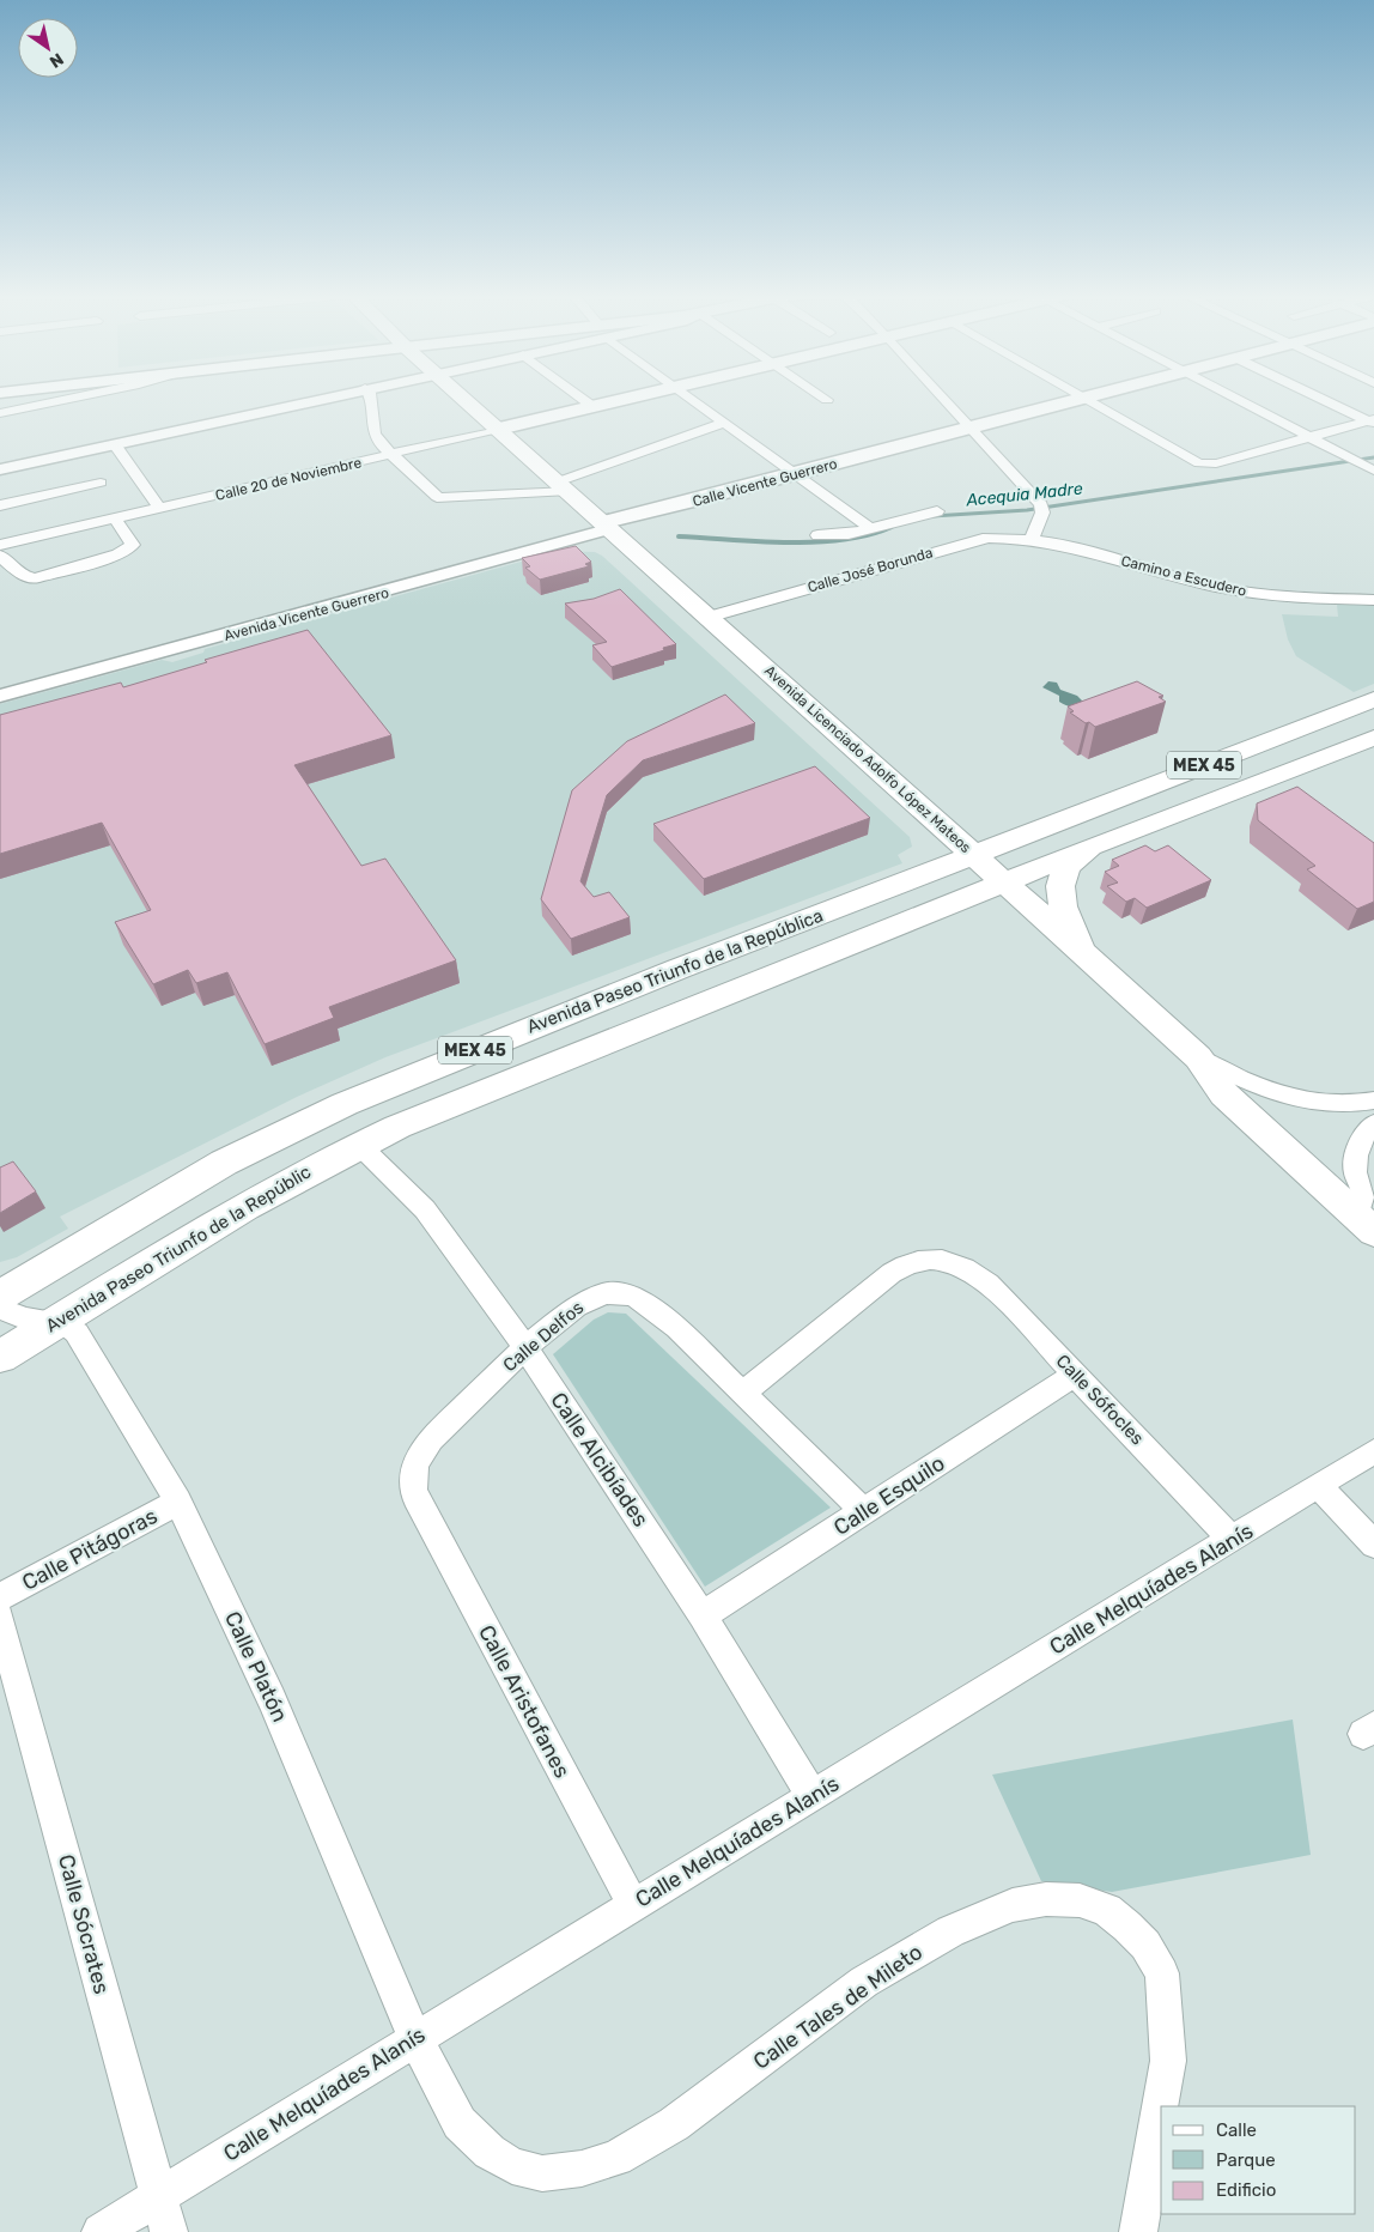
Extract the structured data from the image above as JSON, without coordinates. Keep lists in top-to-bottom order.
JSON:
{
  "streets": {
    "main road": [
      "Calle 20 de Noviembre",
      "Calle Vicente Guerrero",
      "Avenida Licenciado Adolfo López Mateos",
      "MEX 45",
      "Avenida Paseo Triunfo de la República",
      "Avenida Paseo Triunfo de la Repúblic"
    ],
    "street": [
      "Calle José Borunda",
      "Camino a Escudero",
      "Avenida Vicente Guerrero",
      "Calle Delfos",
      "Calle Sófocles",
      "Calle Alcibíades",
      "Calle Esquilo",
      "Calle Pitágoras",
      "Calle Melquíades Alanís",
      "Calle Platón",
      "Calle Aristofanes",
      "Calle Sócrates",
      "Calle Tales de Mileto"
    ]
  },
  "crossings": [
    ["Calle 20 de Noviembre", "Avenida Licenciado Adolfo López Mateos"],
    ["Calle Vicente Guerrero", "Avenida Vicente Guerrero"],
    ["Calle Vicente Guerrero", "Avenida Licenciado Adolfo López Mateos"],
    ["Calle José Borunda", "Camino a Escudero"],
    ["Calle José Borunda", "Avenida Licenciado Adolfo López Mateos"],
    ["Avenida Vicente Guerrero", "Avenida Licenciado Adolfo López Mateos"],
    ["Avenida Licenciado Adolfo López Mateos", "MEX 45"],
    ["Avenida Licenciado Adolfo López Mateos", "Avenida Paseo Triunfo de la República"],
    ["MEX 45", "Avenida Paseo Triunfo de la Repúblic"],
    ["MEX 45", "Calle Alcibíades"],
    ["Avenida Paseo Triunfo de la Repúblic", "Calle Alcibíades"],
    ["Avenida Paseo Triunfo de la Repúblic", "Calle Platón"],
    ["Calle Delfos", "Calle Alcibíades"],
    ["Calle Delfos", "Calle Esquilo"],
    ["Calle Delfos", "Calle Aristofanes"],
    ["Calle Sófocles", "Calle Esquilo"],
    ["Calle Sófocles", "Calle Melquíades Alanís"],
    ["Calle Alcibíades", "Calle Esquilo"],
    ["Calle Alcibíades", "Calle Melquíades Alanís"],
    ["Calle Pitágoras", "Calle Platón"],
    ["Calle Melquíades Alanís", "Calle Platón"],
    ["Calle Melquíades Alanís", "Calle Aristofanes"],
    ["Calle Melquíades Alanís", "Calle Sócrates"],
    ["Calle Melquíades Alanís", "Calle Tales de Mileto"],
    ["Calle Platón", "Calle Tales de Mileto"]
  ],
  "water": ["Acequia Madre"],
  "legend": ["Calle", "Parque", "Edificio"],
  "north": "bottom right"
}
